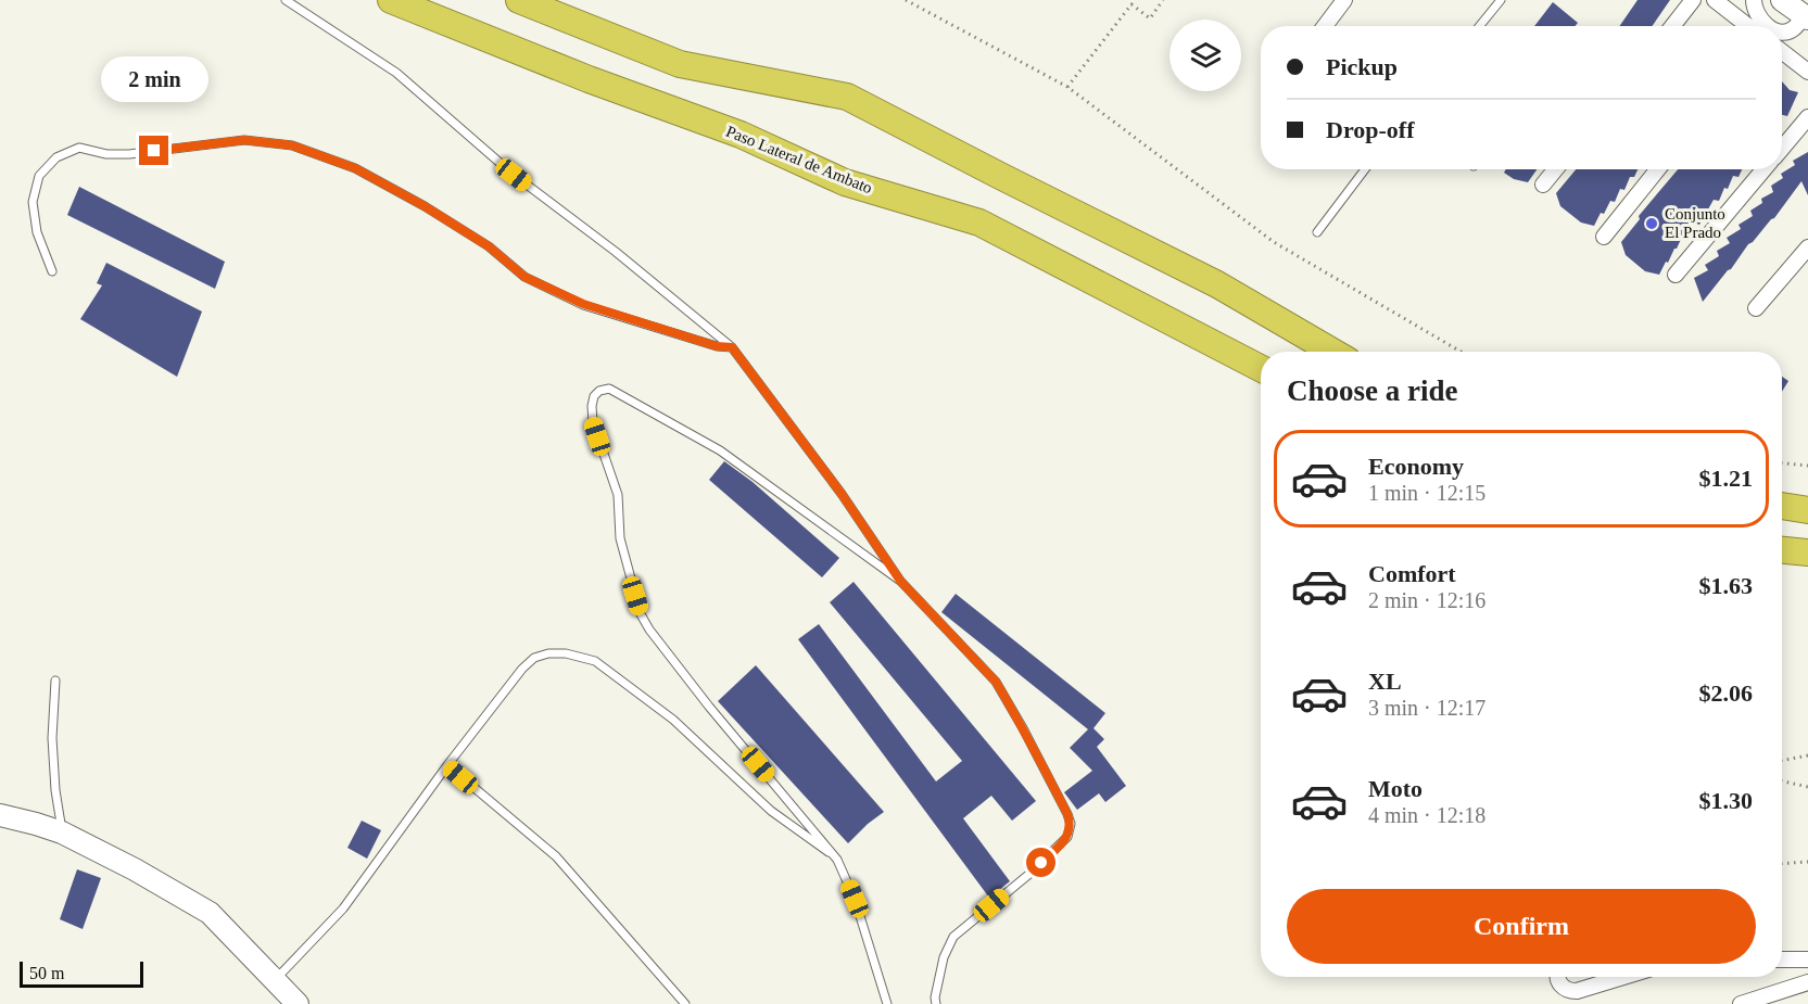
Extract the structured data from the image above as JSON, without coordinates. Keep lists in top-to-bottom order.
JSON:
{
  "streets": {
    "highway": ["Paso Lateral de Ambato"]
  },
  "places": ["Conjunto El Prado"],
  "scale_bar": "50 m",
  "page": {
    "banner": ["Pickup", "Drop-off"],
    "bubble": "2 min",
    "heading": "Choose a ride",
    "list": [
      {
        "name": "Economy",
        "note": "1 min · 12:15",
        "value": "$1.21"
      },
      {
        "name": "Comfort",
        "note": "2 min · 12:16",
        "value": "$1.63"
      },
      {
        "name": "XL",
        "note": "3 min · 12:17",
        "value": "$2.06"
      },
      {
        "name": "Moto",
        "note": "4 min · 12:18",
        "value": "$1.30"
      }
    ],
    "buttons": "Confirm",
    "scale": "50 m"
  }
}
